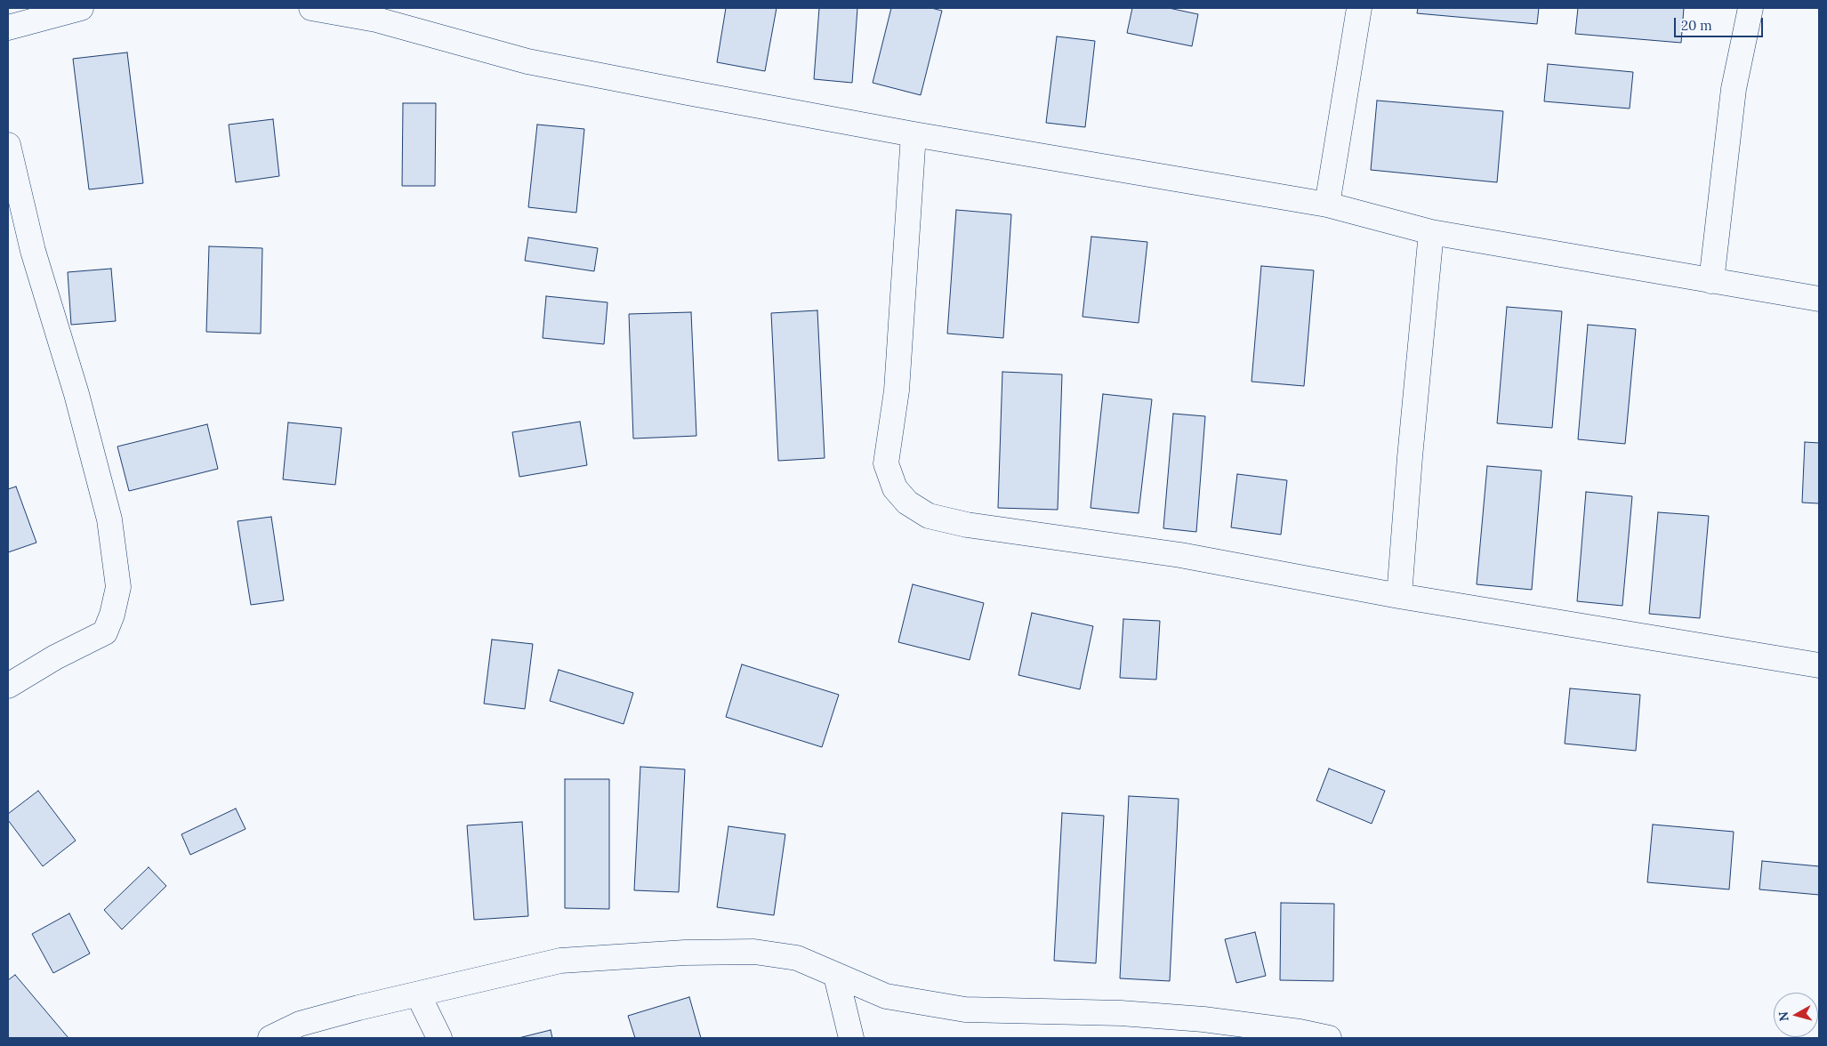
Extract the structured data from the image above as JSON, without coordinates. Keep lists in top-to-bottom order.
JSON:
{
  "scale_bar": "20 m",
  "north": "left"
}
